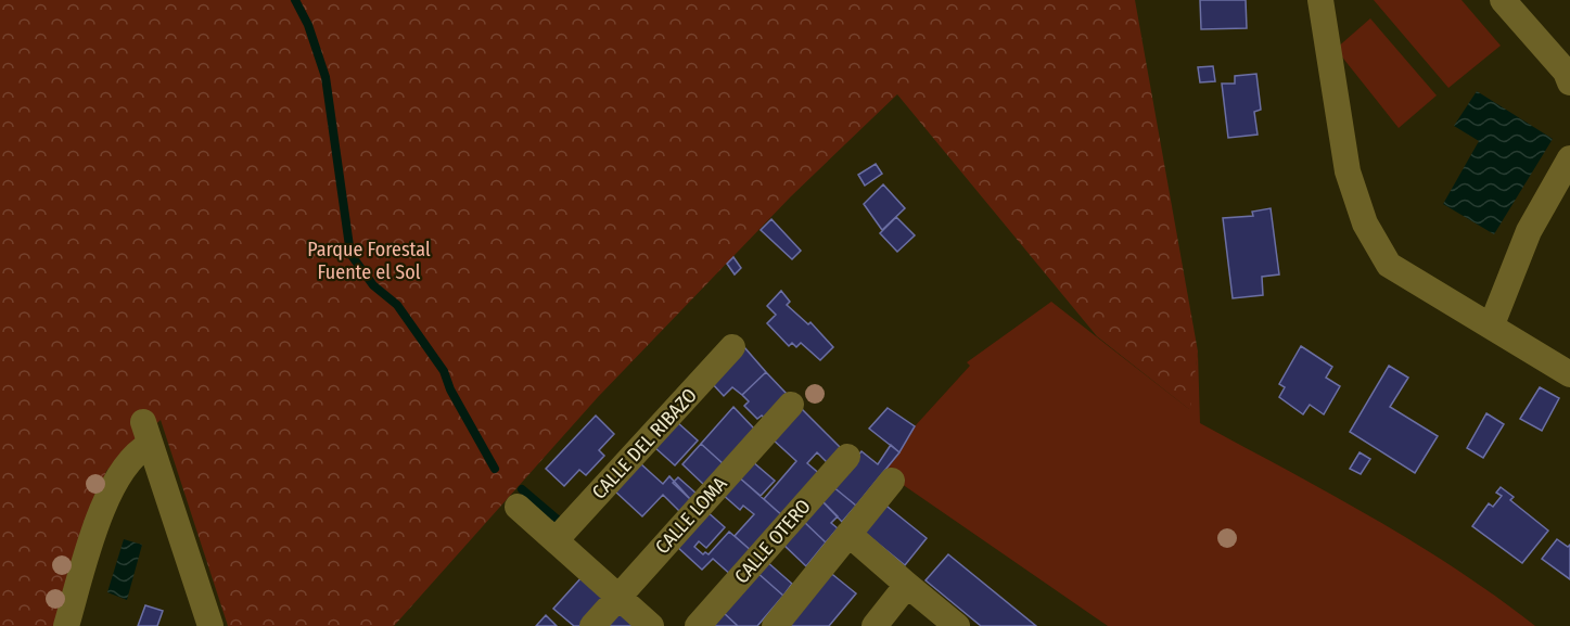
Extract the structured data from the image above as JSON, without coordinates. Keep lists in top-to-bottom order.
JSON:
{
  "streets": {
    "street": ["CALLE DEL RIBAZO", "CALLE LOMA", "CALLE OTERO"]
  },
  "parks": ["Parque Forestal Fuente el Sol"]
}
